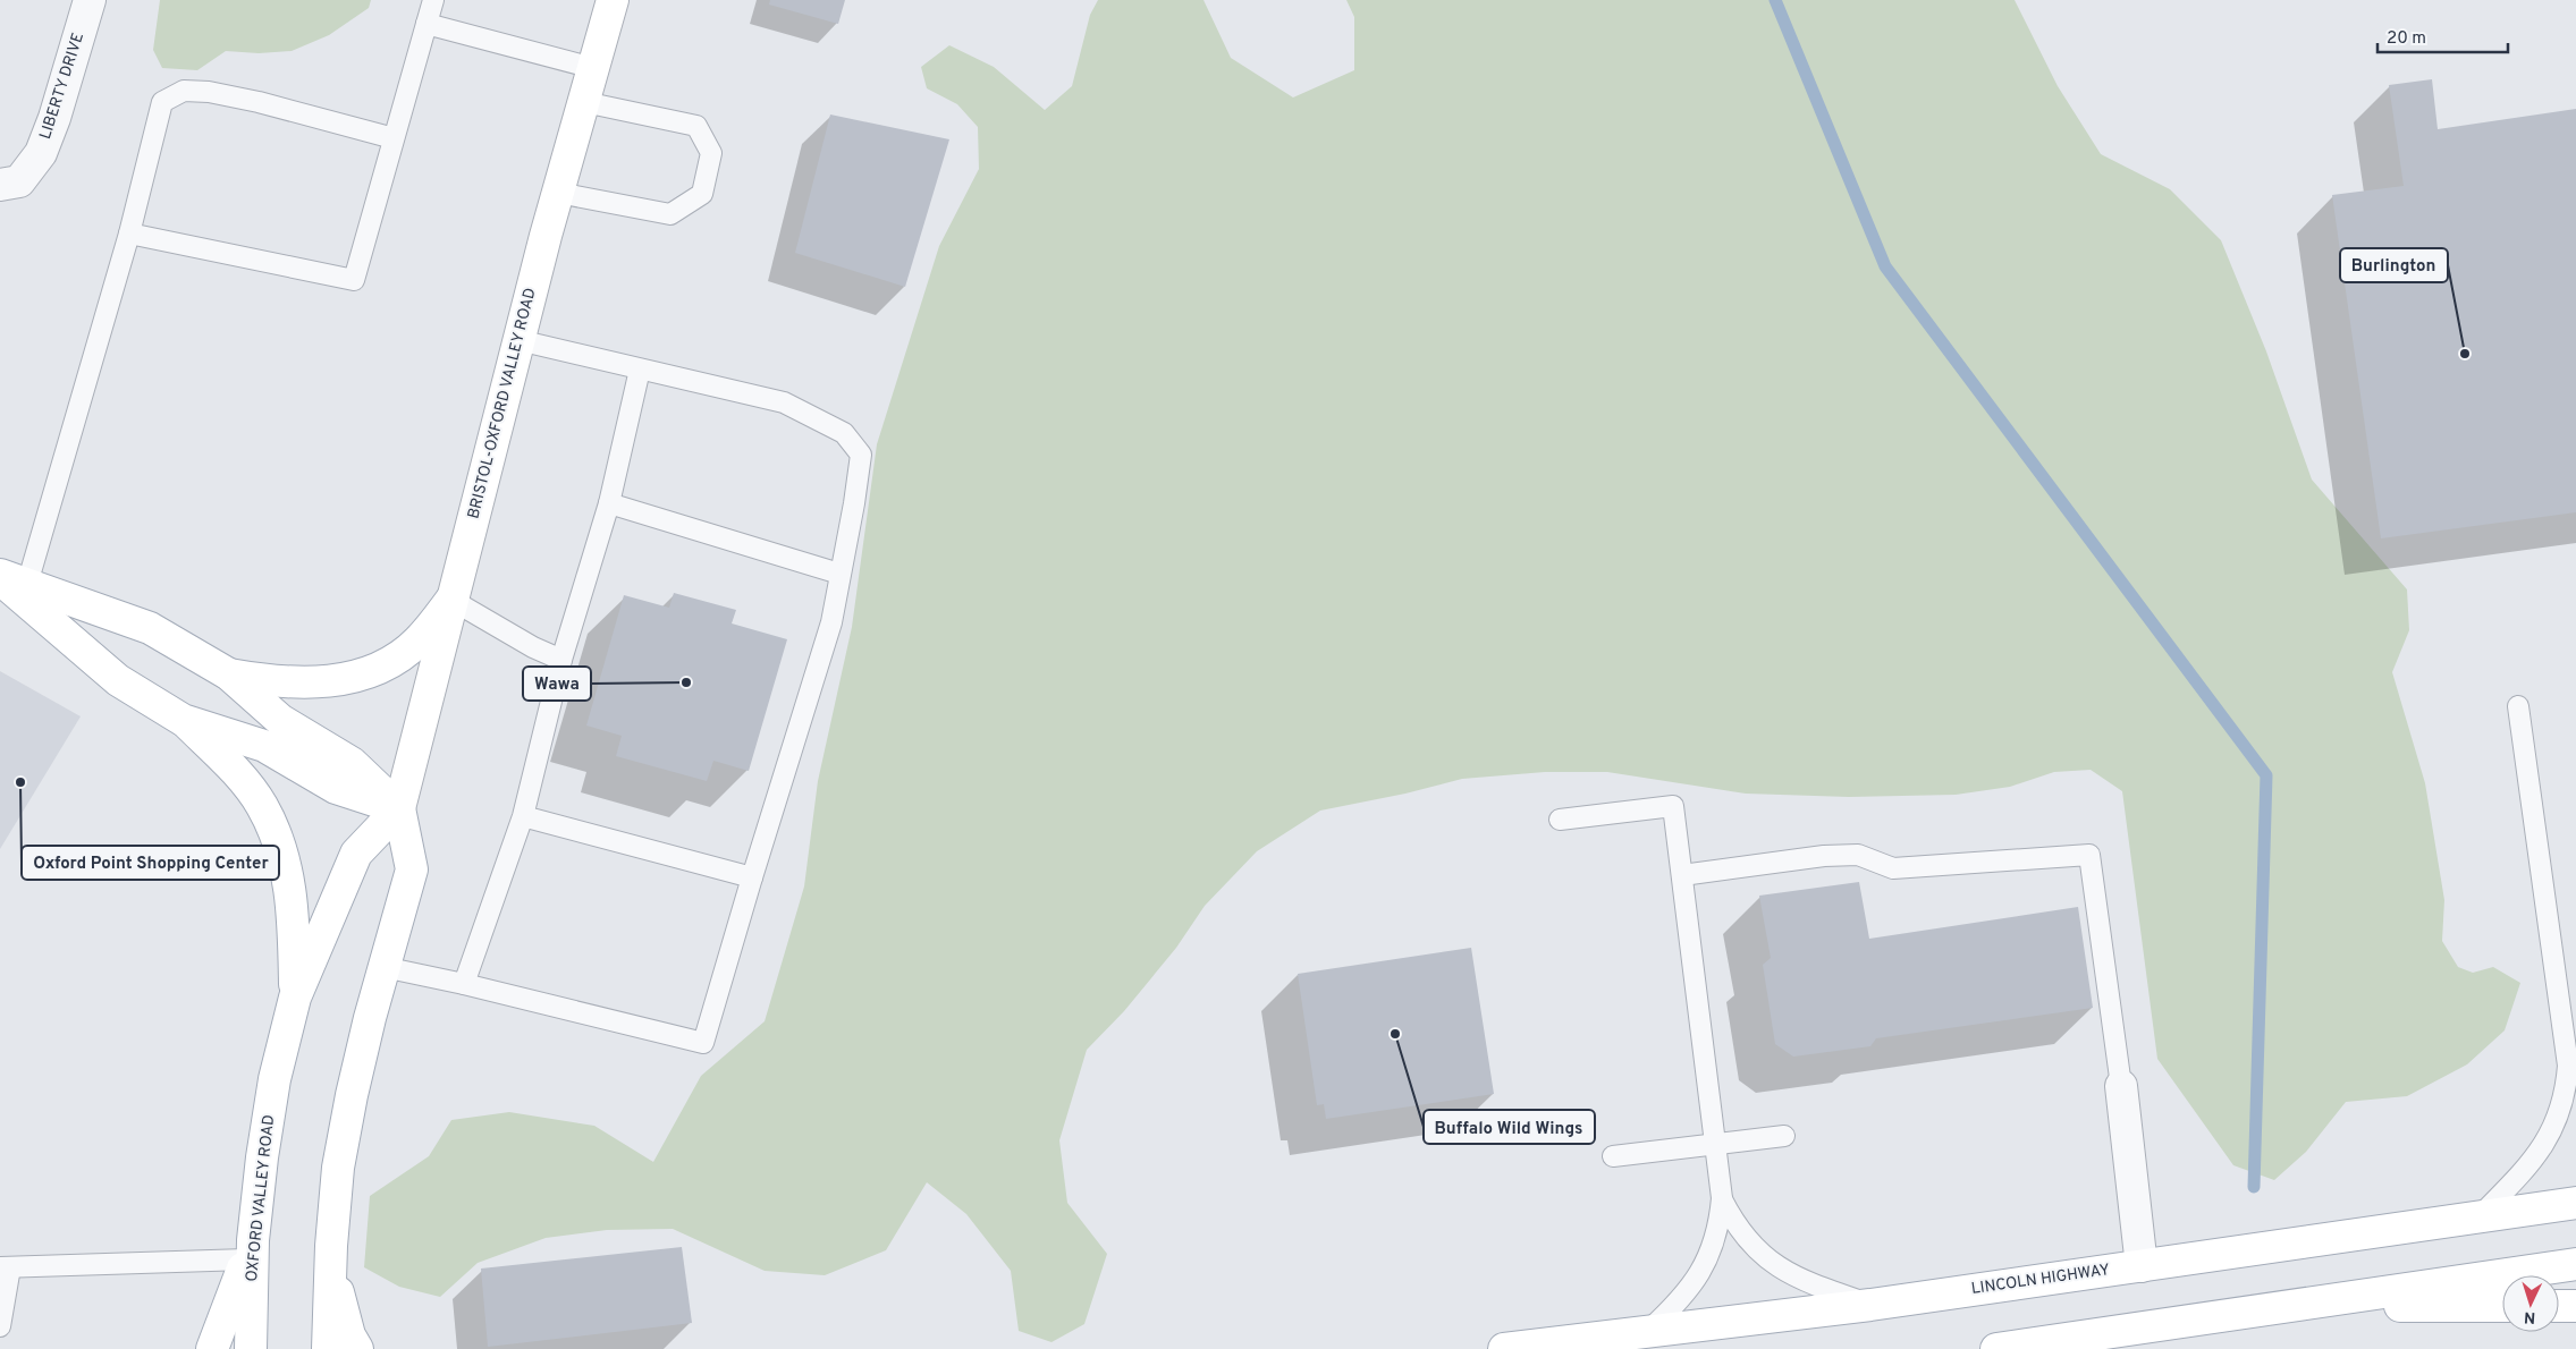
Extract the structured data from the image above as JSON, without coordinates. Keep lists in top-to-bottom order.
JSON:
{
  "streets": {
    "main road": ["BRISTOL-OXFORD VALLEY ROAD", "OXFORD VALLEY ROAD", "LINCOLN HIGHWAY"],
    "street": ["LIBERTY DRIVE"]
  },
  "crossings": [
    ["BRISTOL-OXFORD VALLEY ROAD", "OXFORD VALLEY ROAD"]
  ],
  "places": [
    "Burlington",
    "Wawa",
    "Oxford Point Shopping Center",
    "Buffalo Wild Wings"
  ],
  "scale_bar": "20 m",
  "north": "bottom"
}
